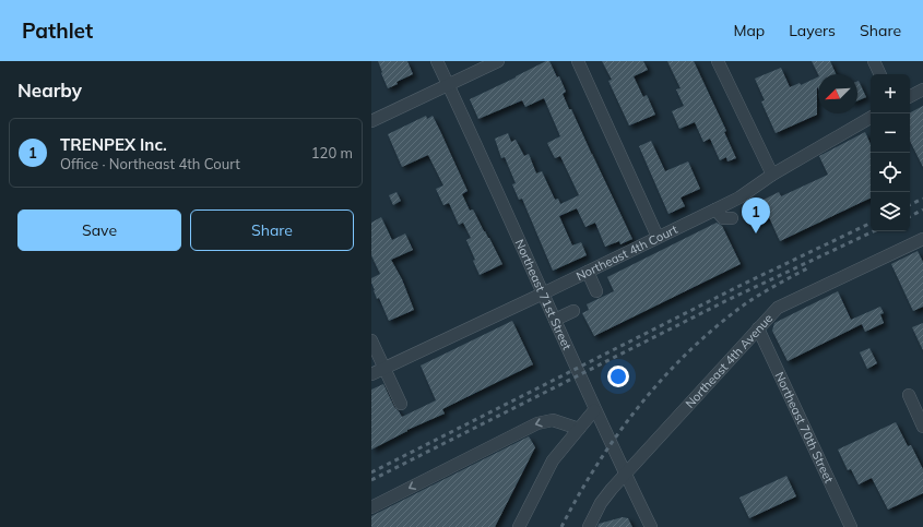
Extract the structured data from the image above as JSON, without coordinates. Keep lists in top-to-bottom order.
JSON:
{
  "streets": {
    "street": [
      "Northeast 4th Court",
      "Northeast 71st Street",
      "Northeast 4th Avenue",
      "Northeast 70th Street"
    ]
  },
  "crossings": [
    ["Northeast 4th Court", "Northeast 71st Street"],
    ["Northeast 71st Street", "Northeast 4th Avenue"],
    ["Northeast 4th Avenue", "Northeast 70th Street"]
  ],
  "north": "bottom left",
  "page": {
    "header": "Pathlet",
    "nav": ["Map", "Layers", "Share"],
    "heading": "Nearby",
    "map_buttons": ["+", "−"],
    "list": [
      {
        "mark": "1",
        "name": "TRENPEX Inc.",
        "note": "Office · Northeast 4th Court",
        "value": "120 m"
      }
    ],
    "buttons": ["Save", "Share"],
    "pins": "1"
  }
}
